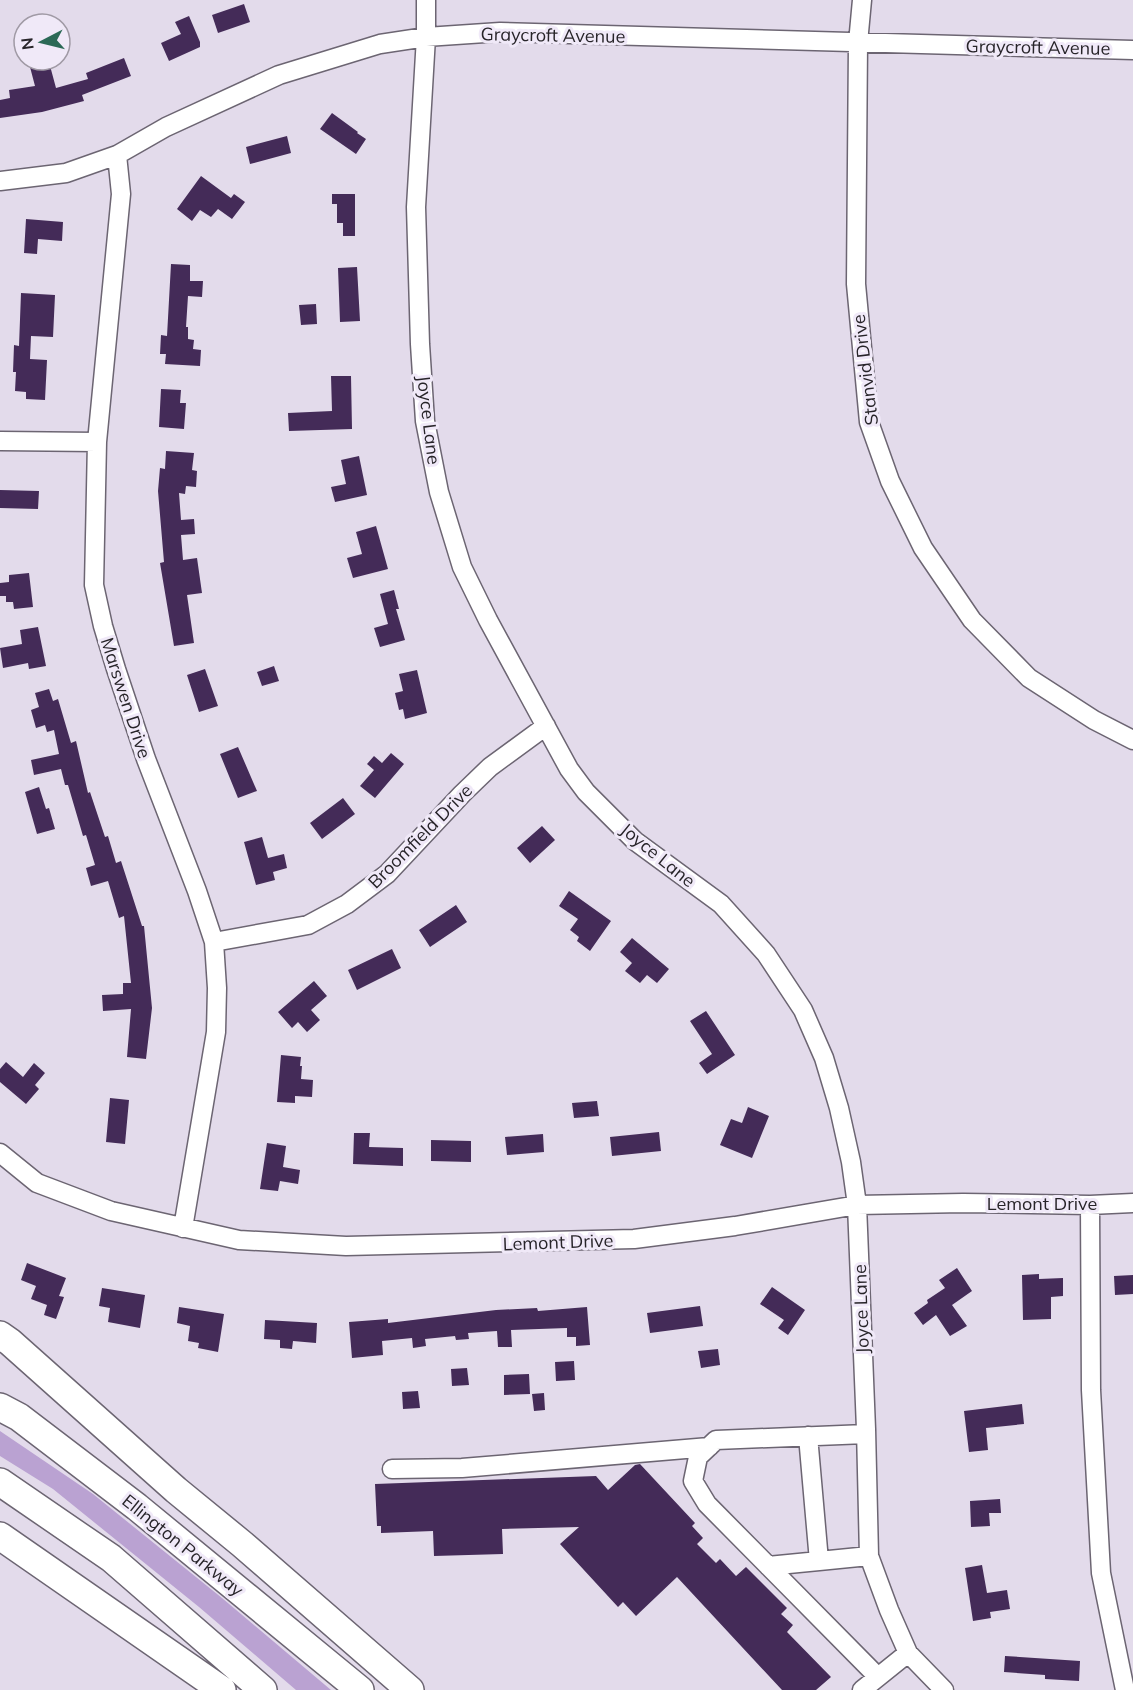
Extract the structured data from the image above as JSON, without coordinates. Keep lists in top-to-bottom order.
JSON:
{
  "streets": {
    "highway": ["Ellington Parkway"],
    "street": [
      "Graycroft Avenue",
      "Stanvid Drive",
      "Joyce Lane",
      "Marswen Drive",
      "Broomfield Drive",
      "Lemont Drive"
    ]
  },
  "crossings": [
    ["Graycroft Avenue", "Stanvid Drive"],
    ["Graycroft Avenue", "Joyce Lane"],
    ["Graycroft Avenue", "Marswen Drive"],
    ["Joyce Lane", "Broomfield Drive"],
    ["Joyce Lane", "Lemont Drive"],
    ["Marswen Drive", "Broomfield Drive"],
    ["Marswen Drive", "Lemont Drive"]
  ],
  "north": "left"
}
